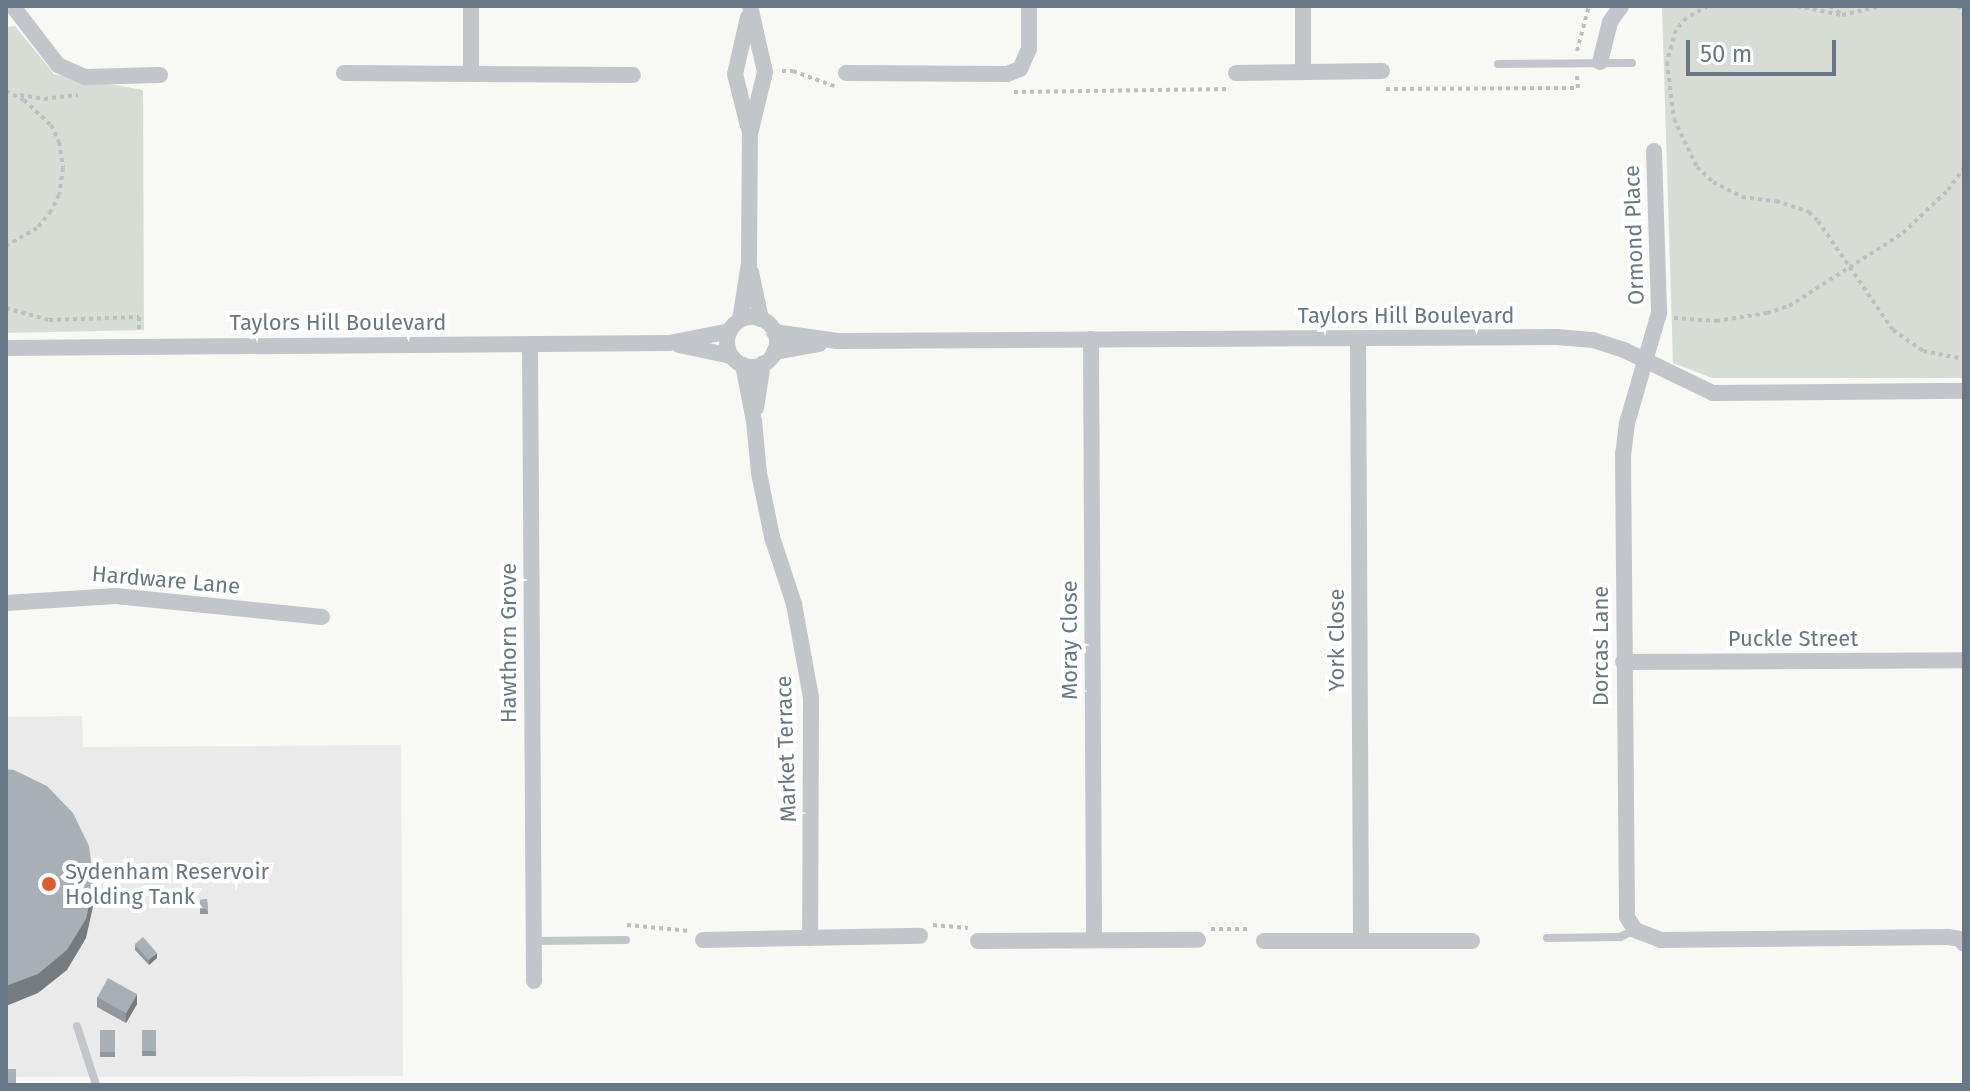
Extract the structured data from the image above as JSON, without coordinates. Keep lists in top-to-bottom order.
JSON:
{
  "streets": {
    "street": [
      "Ormond Place",
      "Taylors Hill Boulevard",
      "Hardware Lane",
      "Puckle Street",
      "Moray Close",
      "York Close",
      "Hawthorn Grove",
      "Dorcas Lane",
      "Market Terrace"
    ]
  },
  "crossings": [
    ["Ormond Place", "Taylors Hill Boulevard"],
    ["Ormond Place", "Dorcas Lane"],
    ["Taylors Hill Boulevard", "Moray Close"],
    ["Taylors Hill Boulevard", "York Close"],
    ["Taylors Hill Boulevard", "Hawthorn Grove"],
    ["Taylors Hill Boulevard", "Dorcas Lane"],
    ["Taylors Hill Boulevard", "Market Terrace"],
    ["Puckle Street", "Dorcas Lane"]
  ],
  "places": ["Sydenham Reservoir Holding Tank"],
  "scale_bar": "50 m"
}
